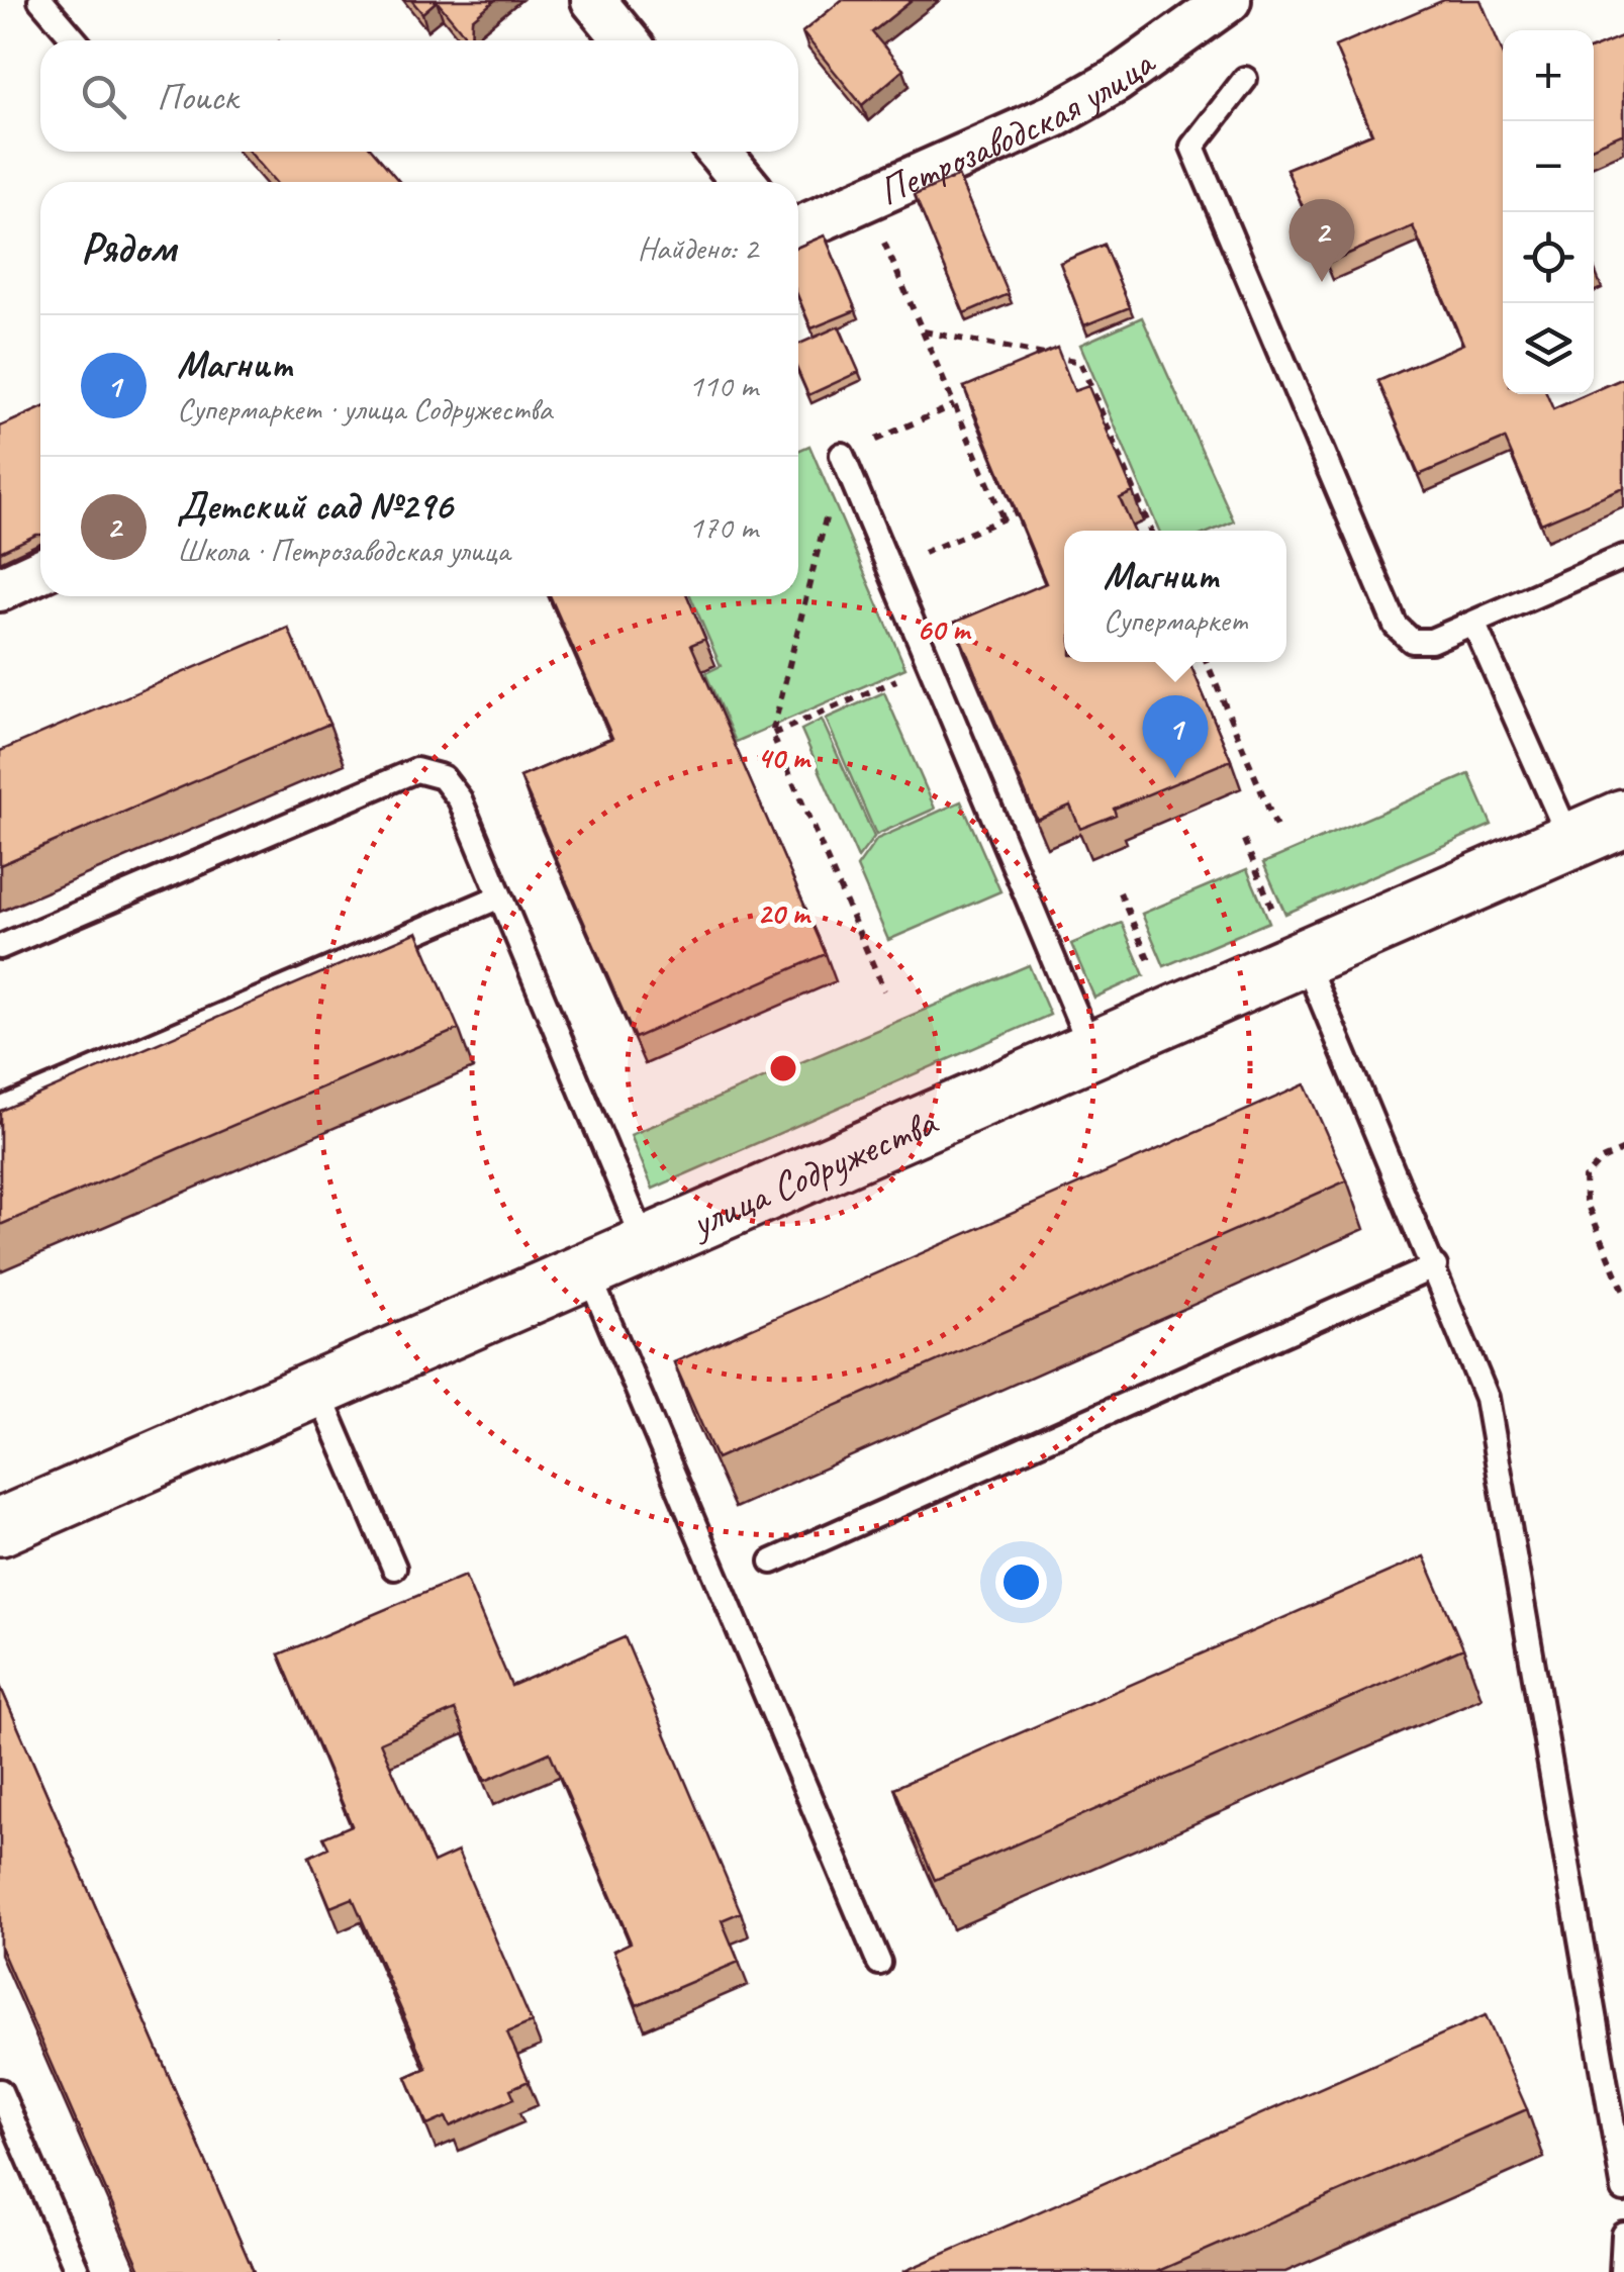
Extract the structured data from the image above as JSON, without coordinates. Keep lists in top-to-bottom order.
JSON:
{
  "streets": {
    "street": ["Петрозаводская улица", "улица Содружества"]
  },
  "page": {
    "map_buttons": ["+", "−"],
    "search": "Поиск",
    "heading": ["Рядом", "Найдено: 2"],
    "pins": ["2", "1"],
    "list": [
      {
        "mark": "1",
        "name": "Магнит",
        "note": "Супермаркет · улица Содружества",
        "value": "110 m"
      },
      {
        "mark": "2",
        "name": "Детский сад №296",
        "note": "Школа · Петрозаводская улица",
        "value": "170 m"
      }
    ],
    "popup": ["Магнит", "Супермаркет"]
  },
  "rings": ["60 m", "40 m", "20 m"]
}
